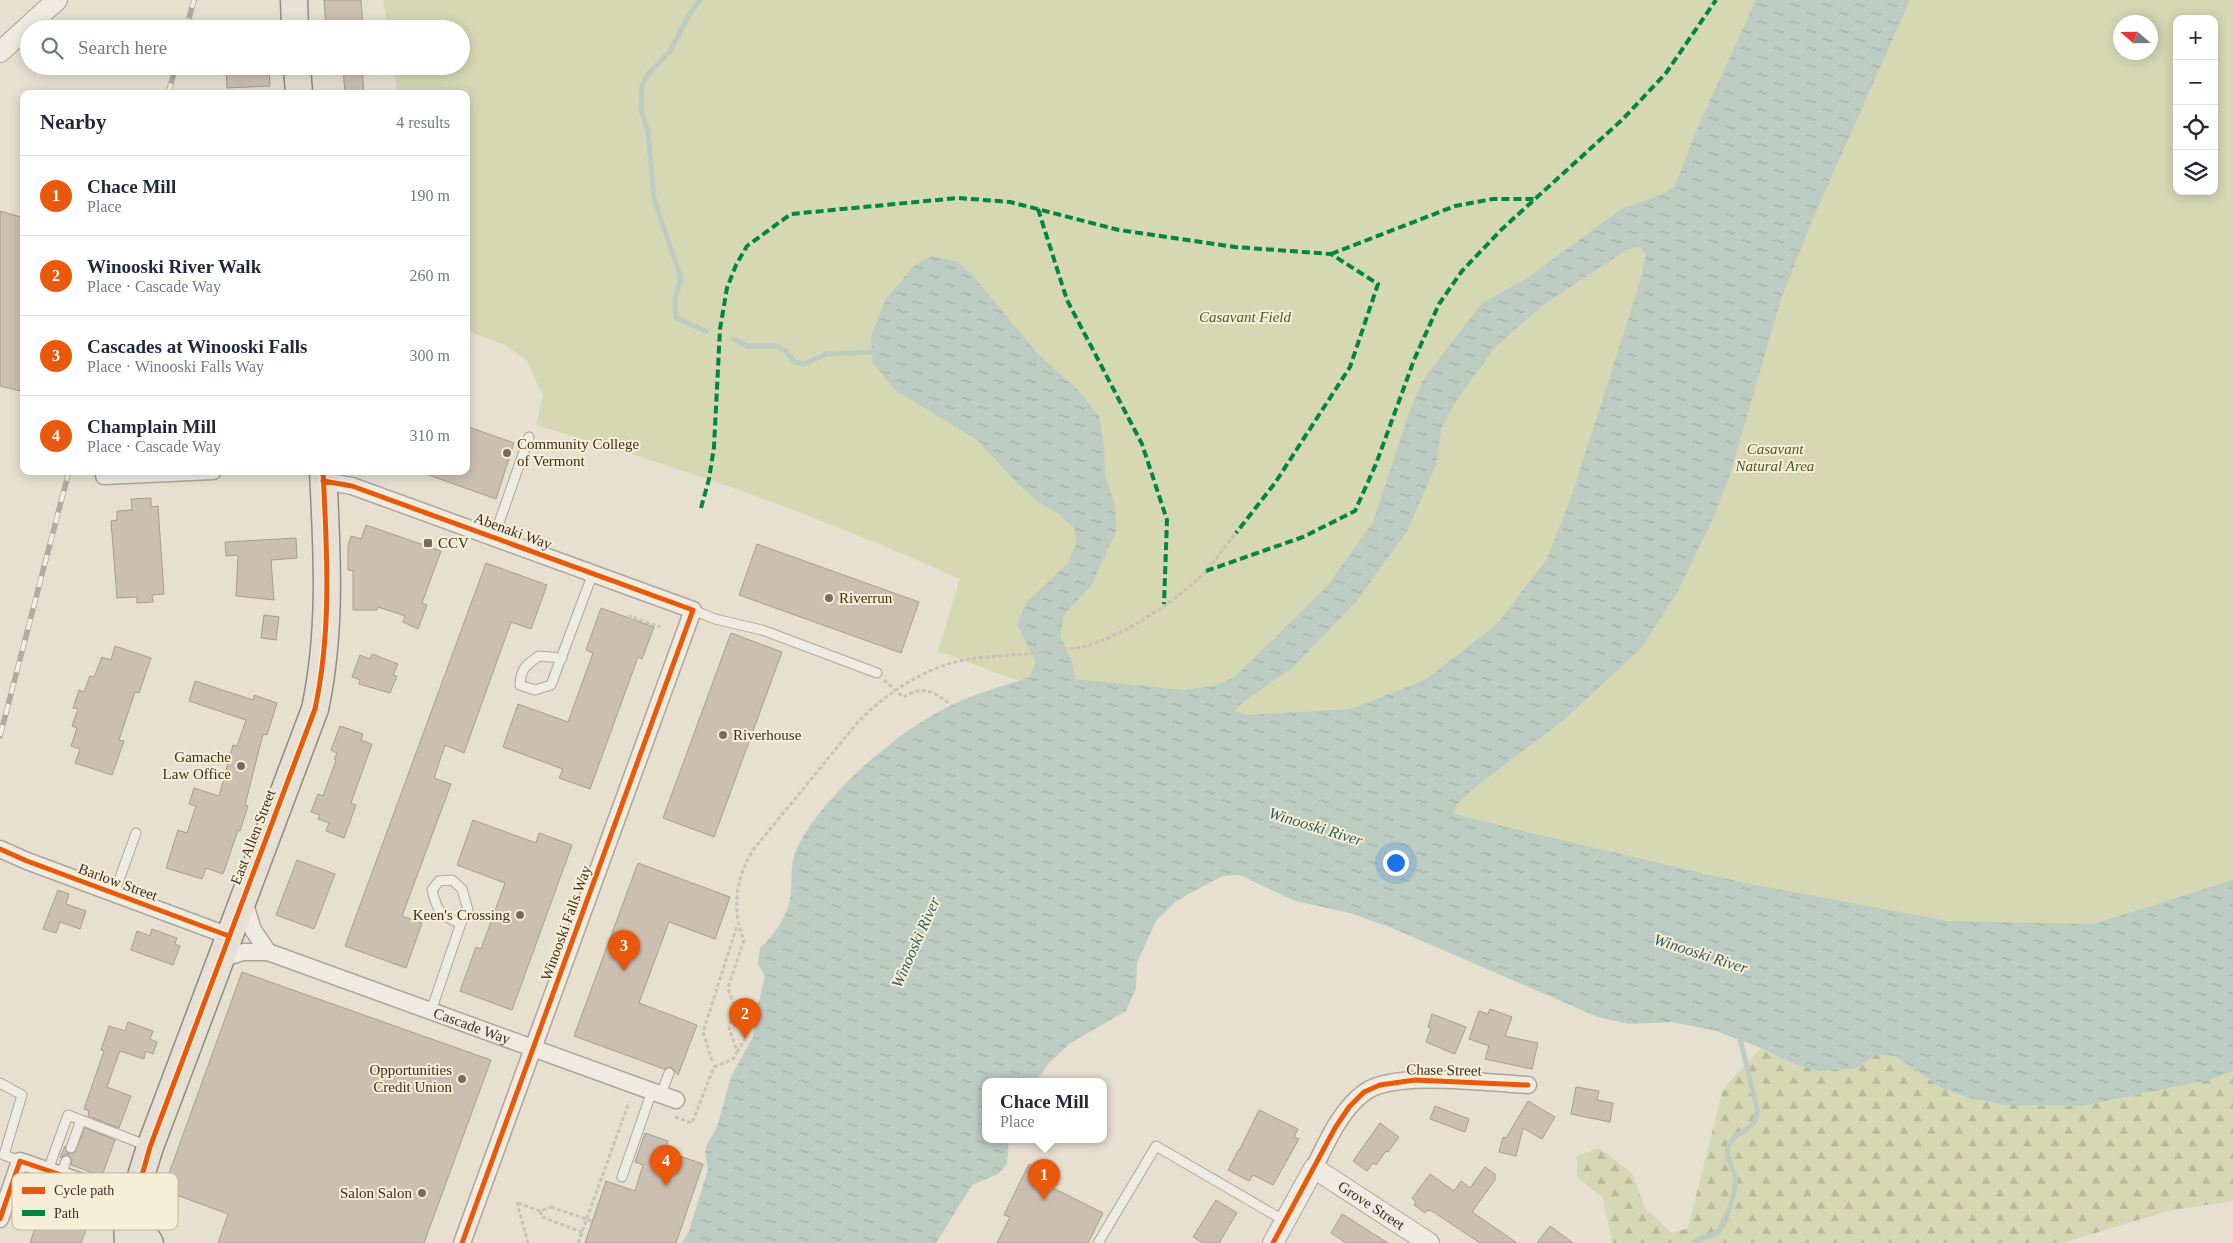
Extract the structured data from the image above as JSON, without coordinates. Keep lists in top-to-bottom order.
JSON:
{
  "streets": {
    "main road": ["East Allen Street"],
    "street": [
      "Abenaki Way",
      "Barlow Street",
      "Winooski Falls Way",
      "Cascade Way",
      "Chase Street",
      "Grove Street"
    ]
  },
  "crossings": [
    ["Abenaki Way", "East Allen Street"],
    ["Abenaki Way", "Winooski Falls Way"],
    ["East Allen Street", "Barlow Street"],
    ["East Allen Street", "Cascade Way"],
    ["Barlow Street", "Cascade Way"],
    ["Winooski Falls Way", "Cascade Way"],
    ["Chase Street", "Grove Street"]
  ],
  "water": ["Winooski River"],
  "parks": ["Casavant Field", "Casavant Natural Area"],
  "places": {
    "other": [
      "Community College of Vermont",
      "Riverrun",
      "Riverhouse",
      "Gamache Law Office",
      "Keen's Crossing",
      "Opportunities Credit Union",
      "Salon Salon"
    ],
    "transit": ["CCV"]
  },
  "legend": ["Cycle path", "Path"],
  "north": "left",
  "page": {
    "map_buttons": ["+", "−"],
    "search": "Search here",
    "heading": ["Nearby", "4 results"],
    "list": [
      {
        "mark": "1",
        "name": "Chace Mill",
        "note": "Place",
        "value": "190 m"
      },
      {
        "mark": "2",
        "name": "Winooski River Walk",
        "note": "Place · Cascade Way",
        "value": "260 m"
      },
      {
        "mark": "3",
        "name": "Cascades at Winooski Falls",
        "note": "Place · Winooski Falls Way",
        "value": "300 m"
      },
      {
        "mark": "4",
        "name": "Champlain Mill",
        "note": "Place · Cascade Way",
        "value": "310 m"
      }
    ],
    "pins": [
      "3",
      "2",
      "4",
      "1"
    ],
    "popup": ["Chace Mill", "Place"]
  }
}
